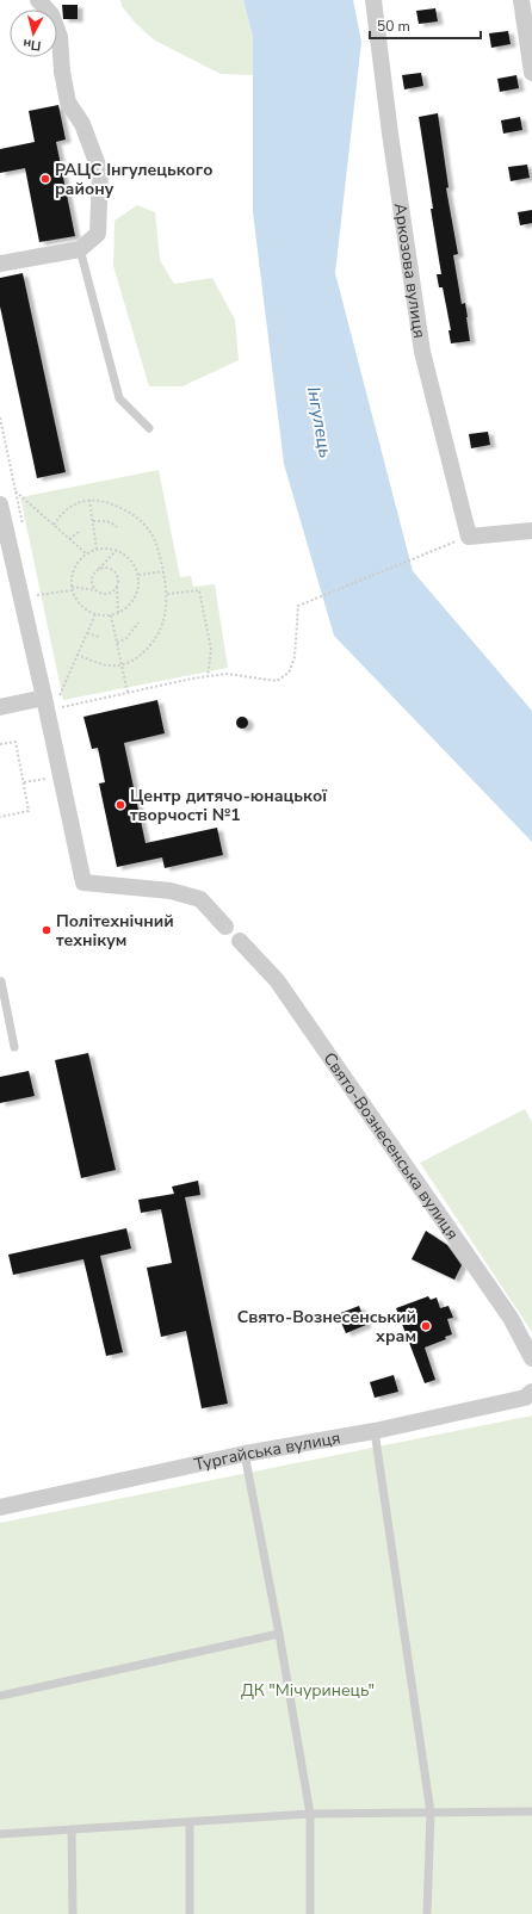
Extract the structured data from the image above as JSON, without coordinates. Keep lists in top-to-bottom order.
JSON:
{
  "streets": {
    "street": ["Аркозова вулиця", "Свято-Вознесенська вулиця", "Тургайська вулиця"]
  },
  "water": ["Інгулець"],
  "parks": ["ДК \"Мічуринець\""],
  "places": [
    "РАЦС Інгулецького району",
    "Центр дитячо-юнацької творчості №1",
    "Політехнічний технікум",
    "Свято-Вознесенський храм"
  ],
  "scale_bar": "50 m",
  "north": "bottom"
}
